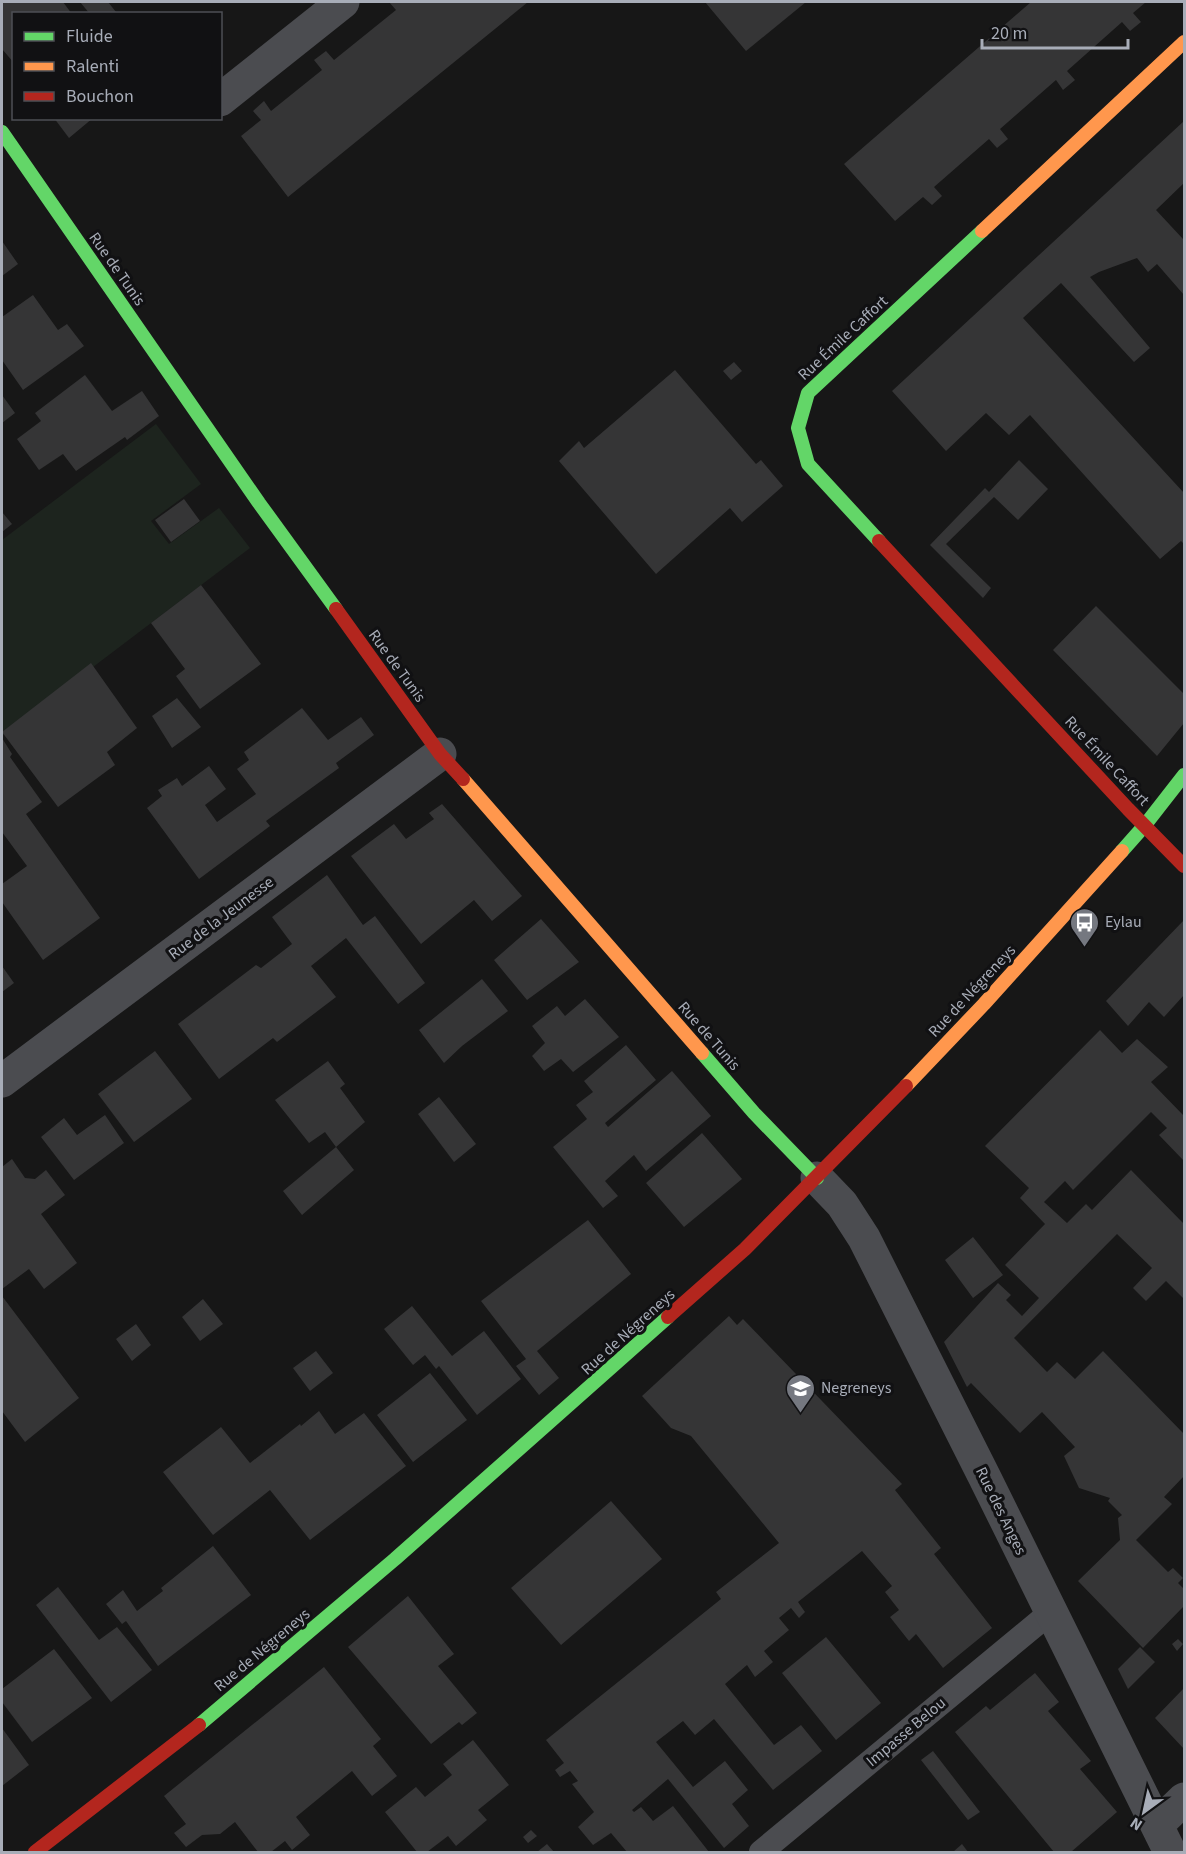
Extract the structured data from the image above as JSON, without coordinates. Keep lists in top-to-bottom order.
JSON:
{
  "streets": {
    "street": [
      "Rue de Tunis",
      "Rue Émile Caffort",
      "Rue de la Jeunesse",
      "Rue de Négreneys",
      "Rue des Anges"
    ],
    "lane": ["Impasse Belou"]
  },
  "crossings": [
    ["Rue de Tunis", "Rue de la Jeunesse"],
    ["Rue de Tunis", "Rue de Négreneys"],
    ["Rue de Tunis", "Rue des Anges"],
    ["Rue Émile Caffort", "Rue de Négreneys"],
    ["Rue de Négreneys", "Rue des Anges"],
    ["Rue des Anges", "Impasse Belou"]
  ],
  "places": {
    "bus stop": ["Eylau"],
    "school or university": ["Negreneys"]
  },
  "legend": ["Fluide", "Ralenti", "Bouchon"],
  "scale_bar": "20 m",
  "north": "bottom left"
}
